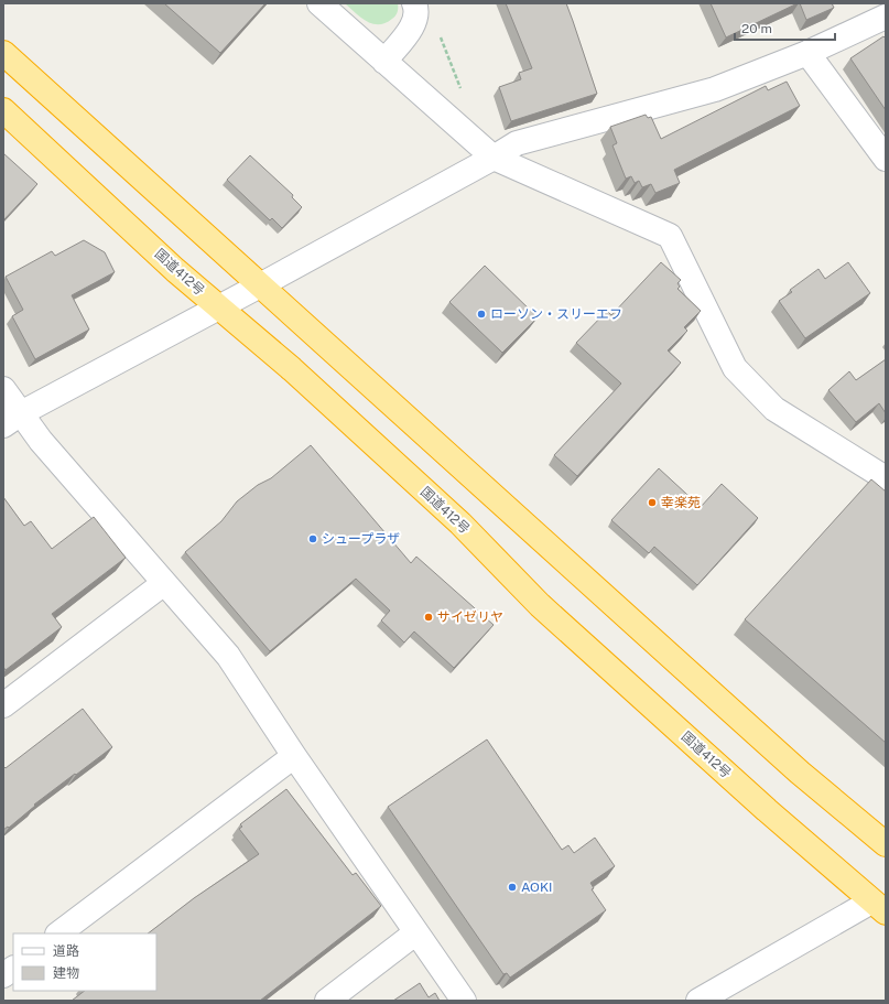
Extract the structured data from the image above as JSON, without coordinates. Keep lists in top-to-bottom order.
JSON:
{
  "streets": {
    "highway": ["国道412号"]
  },
  "places": [
    "ローソン・スリーエフ",
    "幸楽苑",
    "シュープラザ",
    "サイゼリヤ",
    "AOKI"
  ],
  "legend": ["道路", "建物"],
  "scale_bar": "20 m"
}
